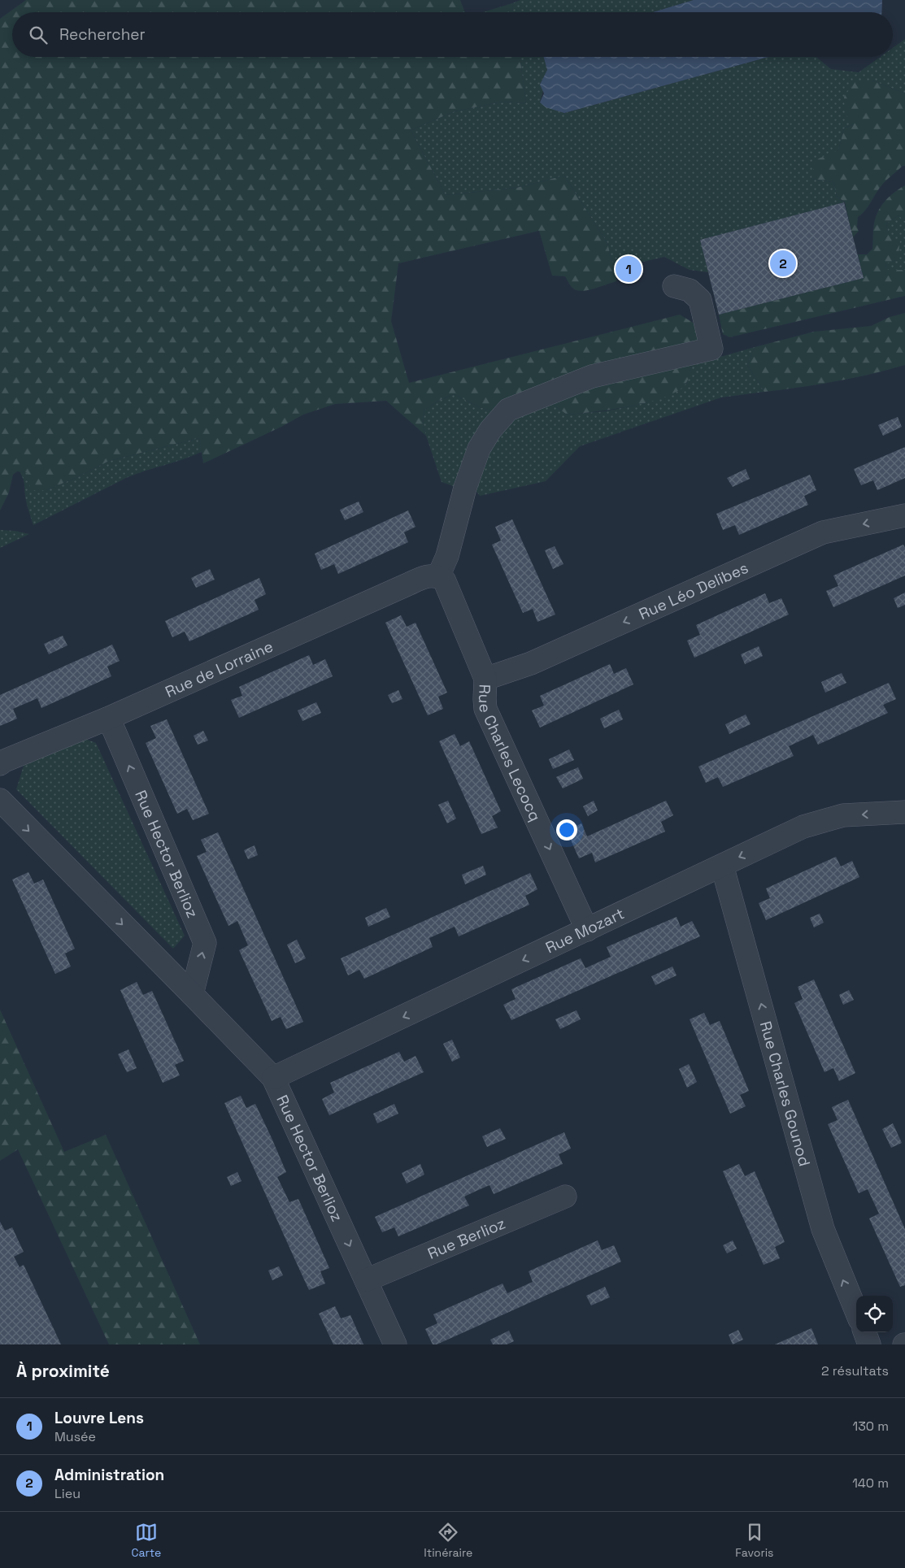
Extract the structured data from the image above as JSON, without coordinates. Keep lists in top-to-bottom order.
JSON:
{
  "streets": {
    "street": [
      "Rue Léo Delibes",
      "Rue de Lorraine",
      "Rue Charles Lecocq",
      "Rue Hector Berlioz",
      "Rue Mozart",
      "Rue Charles Gounod",
      "Rue Berlioz"
    ]
  },
  "crossings": [
    ["Rue Léo Delibes", "Rue Charles Lecocq"],
    ["Rue de Lorraine", "Rue Charles Lecocq"],
    ["Rue de Lorraine", "Rue Hector Berlioz"],
    ["Rue Charles Lecocq", "Rue Mozart"],
    ["Rue Hector Berlioz", "Rue Mozart"],
    ["Rue Hector Berlioz", "Rue Berlioz"],
    ["Rue Mozart", "Rue Charles Gounod"]
  ],
  "one_way": [
    "Rue Léo Delibes",
    "Rue Charles Lecocq",
    "Rue Mozart",
    "Rue Charles Gounod"
  ],
  "page": {
    "search": "Rechercher",
    "pins": ["2", "1"],
    "heading": ["À proximité", "2 résultats"],
    "list": [
      {
        "mark": "1",
        "name": "Louvre Lens",
        "note": "Musée",
        "value": "130 m"
      },
      {
        "mark": "2",
        "name": "Administration",
        "note": "Lieu",
        "value": "140 m"
      }
    ],
    "nav": ["Carte", "Itinéraire", "Favoris"]
  }
}
